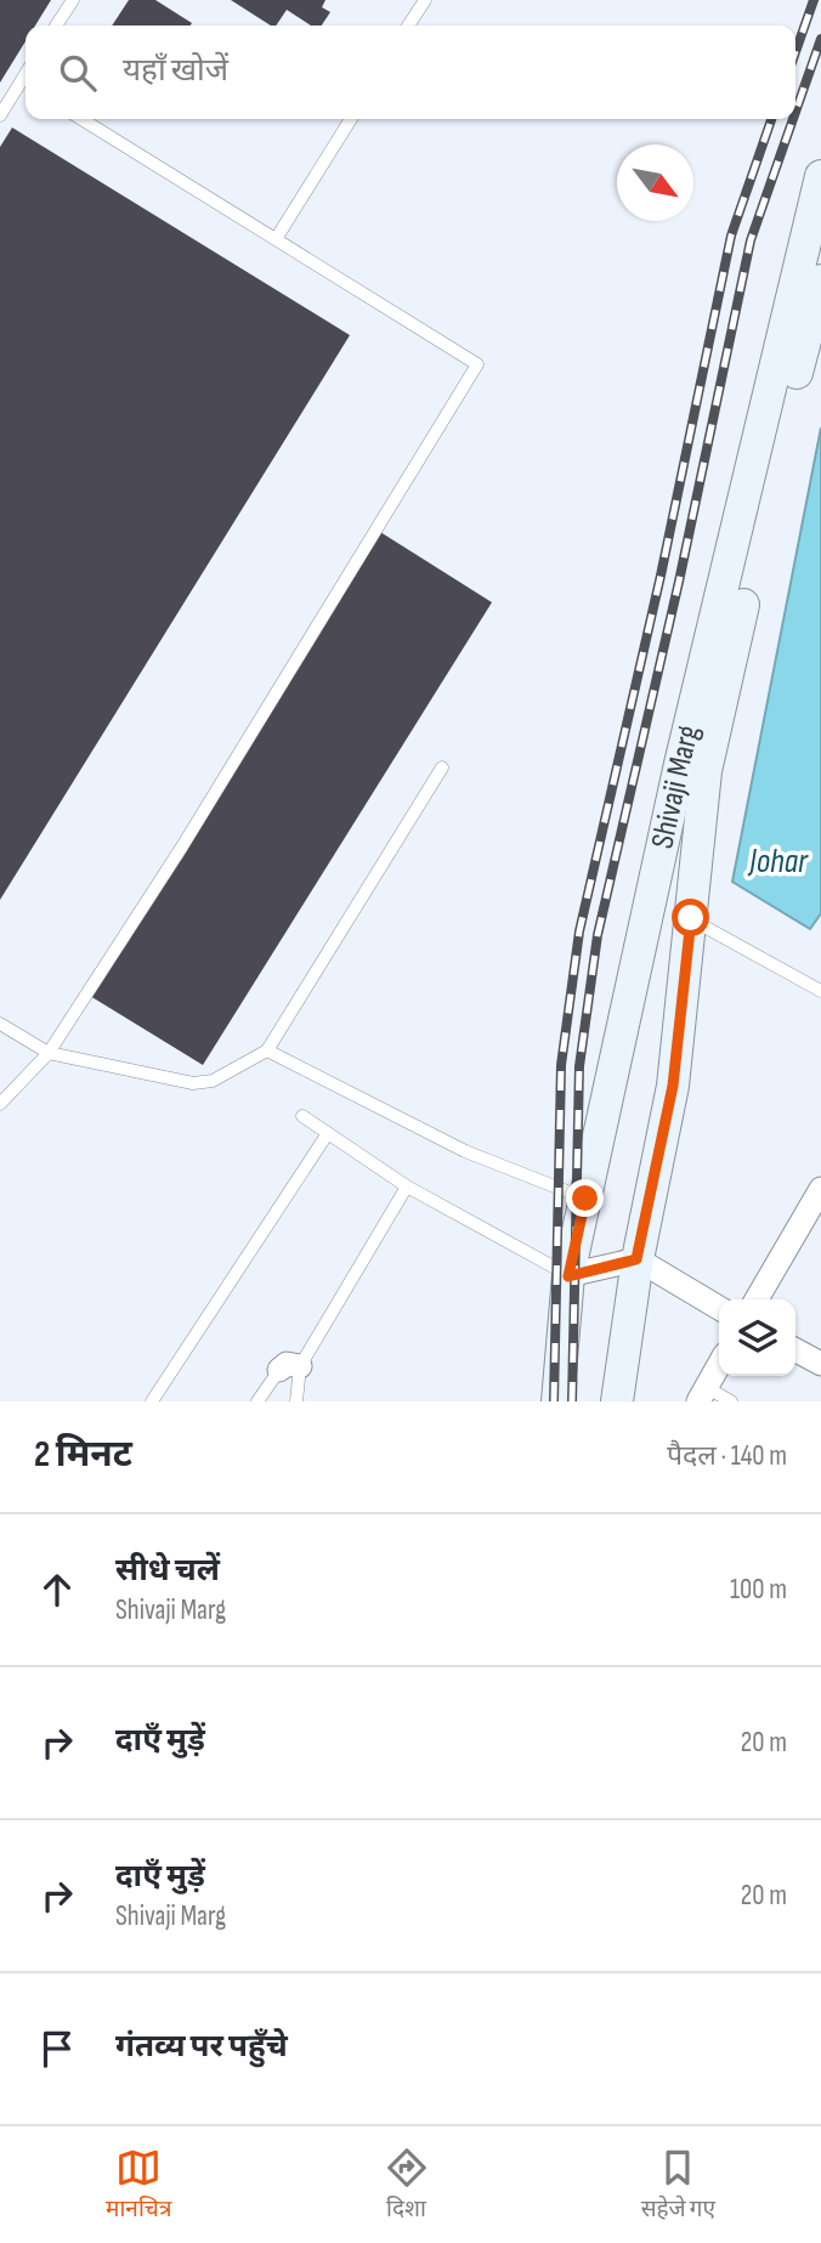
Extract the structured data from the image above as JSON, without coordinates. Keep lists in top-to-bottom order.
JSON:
{
  "streets": {
    "main road": ["Shivaji Marg"]
  },
  "water": ["Johar"],
  "north": "bottom right",
  "page": {
    "search": "यहाँ खोजें",
    "heading": ["2 मिनट", "पैदल · 140 m"],
    "list": [
      ["सीधे चलें", "Shivaji Marg", "100 m"],
      ["दाएँ मुड़ें", "20 m"],
      ["दाएँ मुड़ें", "Shivaji Marg", "20 m"],
      "गंतव्य पर पहुँचे"
    ],
    "nav": ["मानचित्र", "दिशा", "सहेजे गए"]
  }
}
